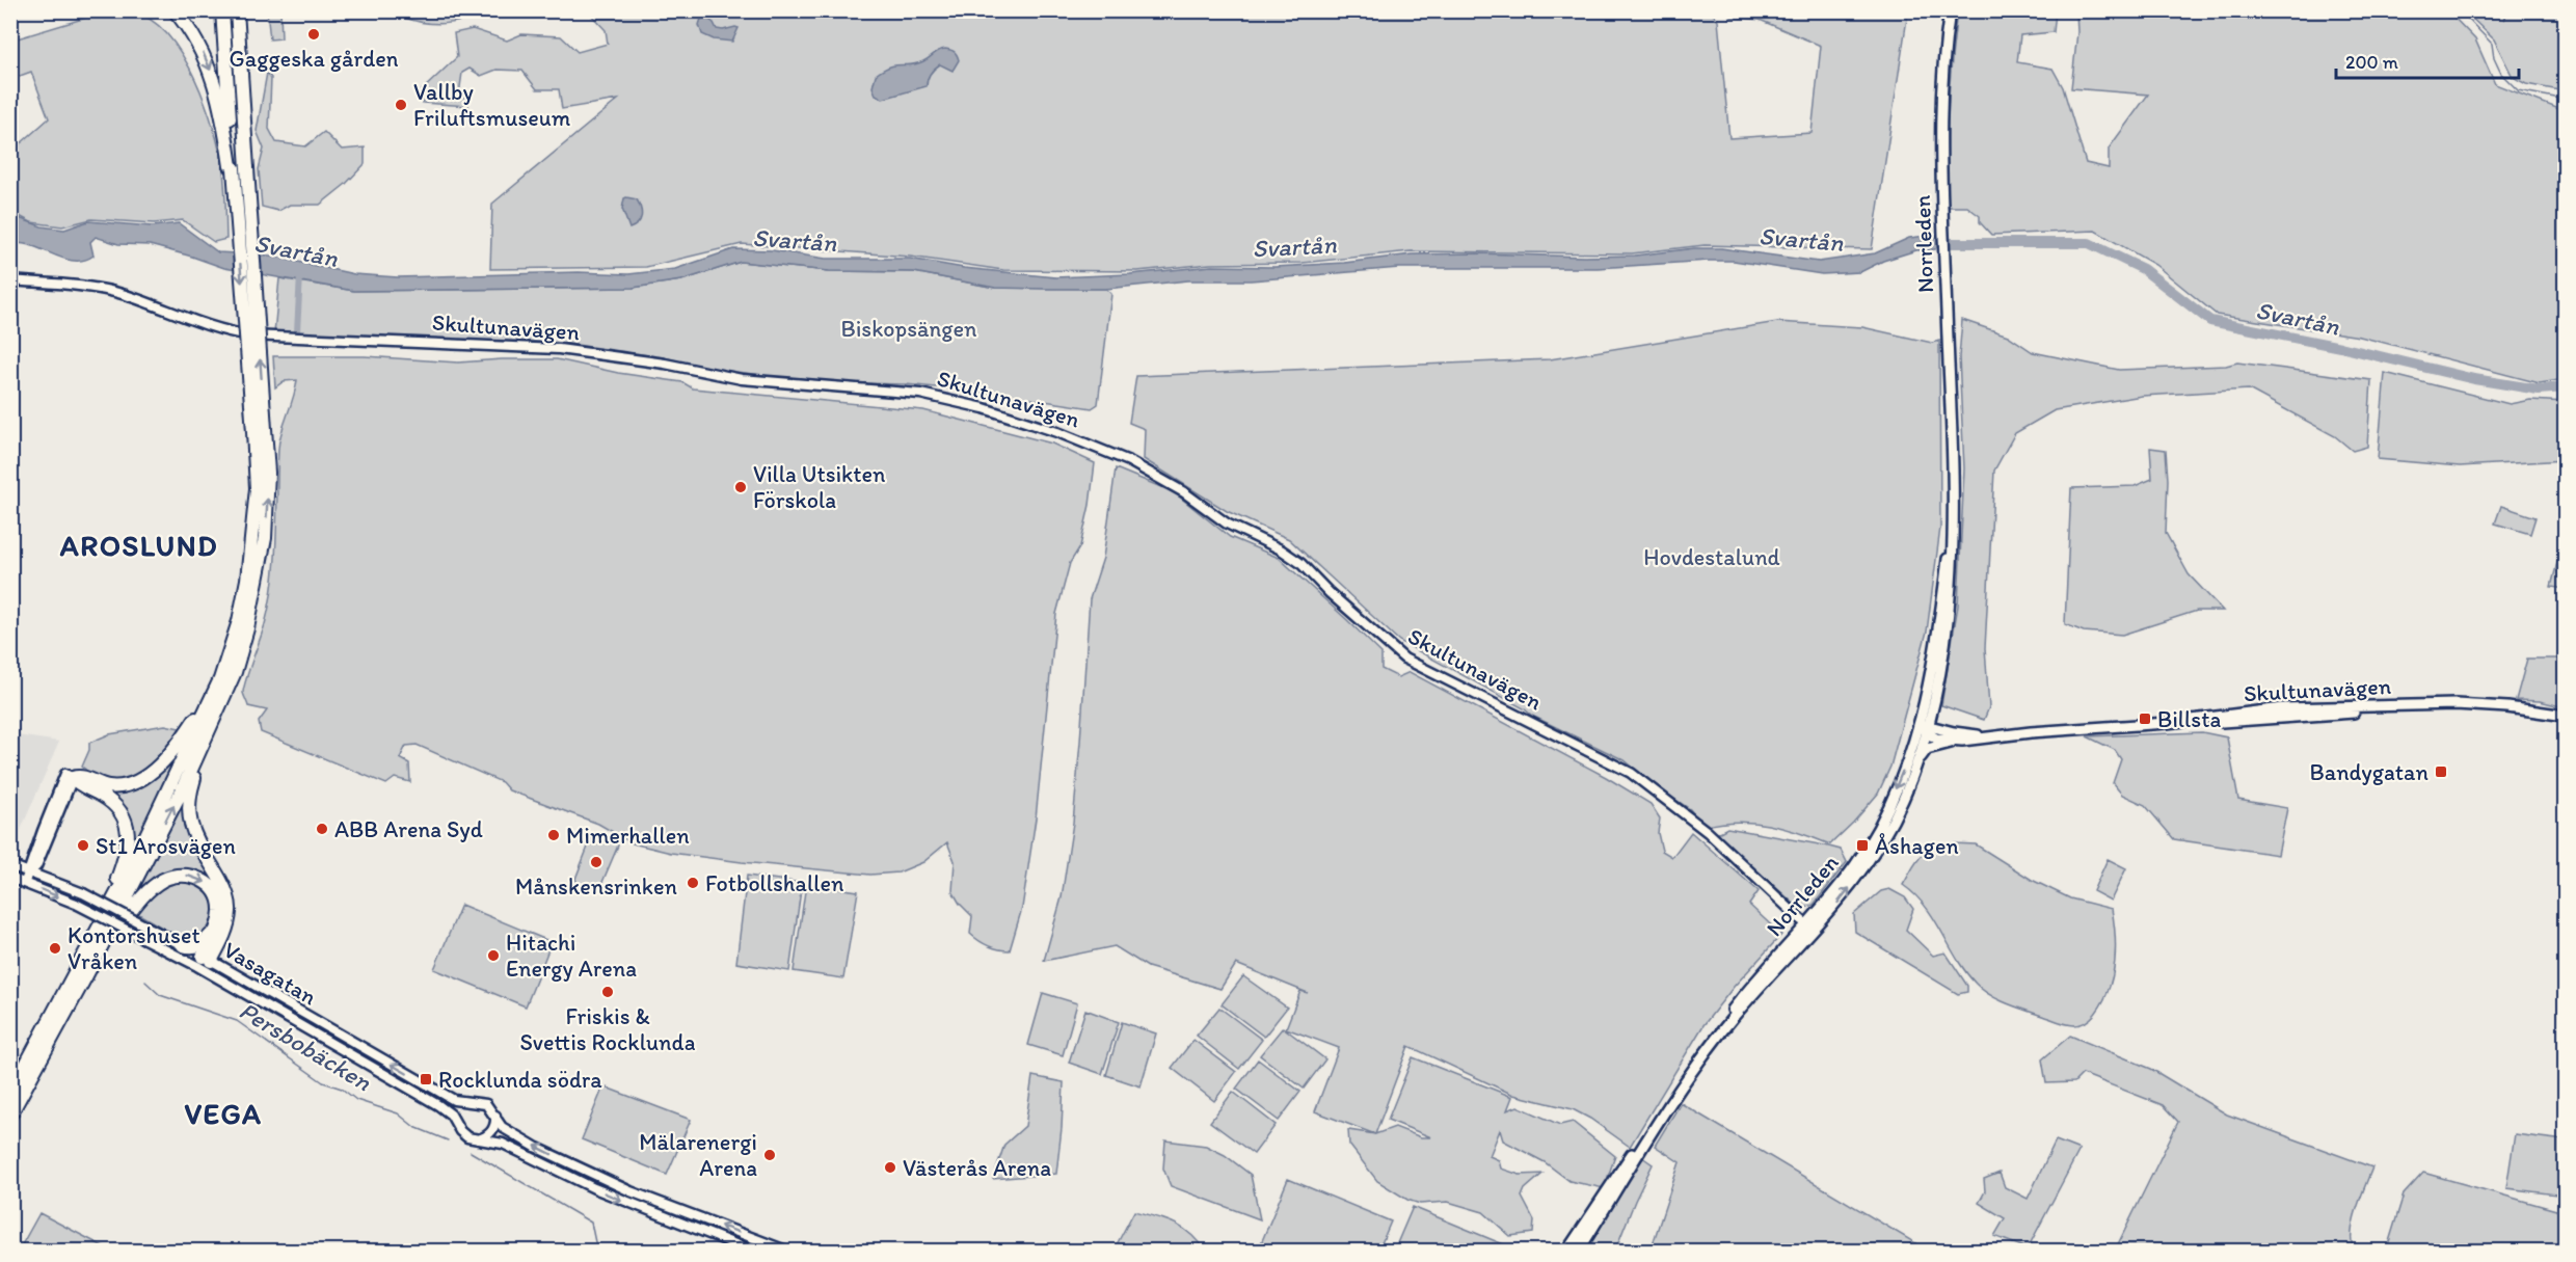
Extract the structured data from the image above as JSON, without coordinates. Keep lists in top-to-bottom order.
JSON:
{
  "streets": {
    "main road": ["Norrleden", "Skultunavägen"],
    "street": ["Vasagatan"]
  },
  "crossings": [
    ["Norrleden", "Skultunavägen"]
  ],
  "districts": ["AROSLUND", "VEGA"],
  "water": ["Svartån", "Persbobäcken"],
  "parks": ["Biskopsängen", "Hovdestalund"],
  "places": {
    "other": [
      "Gaggeska gården",
      "Vallby Friluftsmuseum",
      "Villa Utsikten Förskola",
      "ABB Arena Syd",
      "Mimerhallen",
      "St1 Arosvägen",
      "Månskensrinken",
      "Fotbollshallen",
      "Kontorshuset Vråken",
      "Hitachi Energy Arena",
      "Friskis & Svettis Rocklunda",
      "Mälarenergi Arena",
      "Västerås Arena"
    ],
    "transit": [
      "Billsta",
      "Bandygatan",
      "Åshagen",
      "Rocklunda södra"
    ]
  },
  "scale_bar": "200 m"
}
